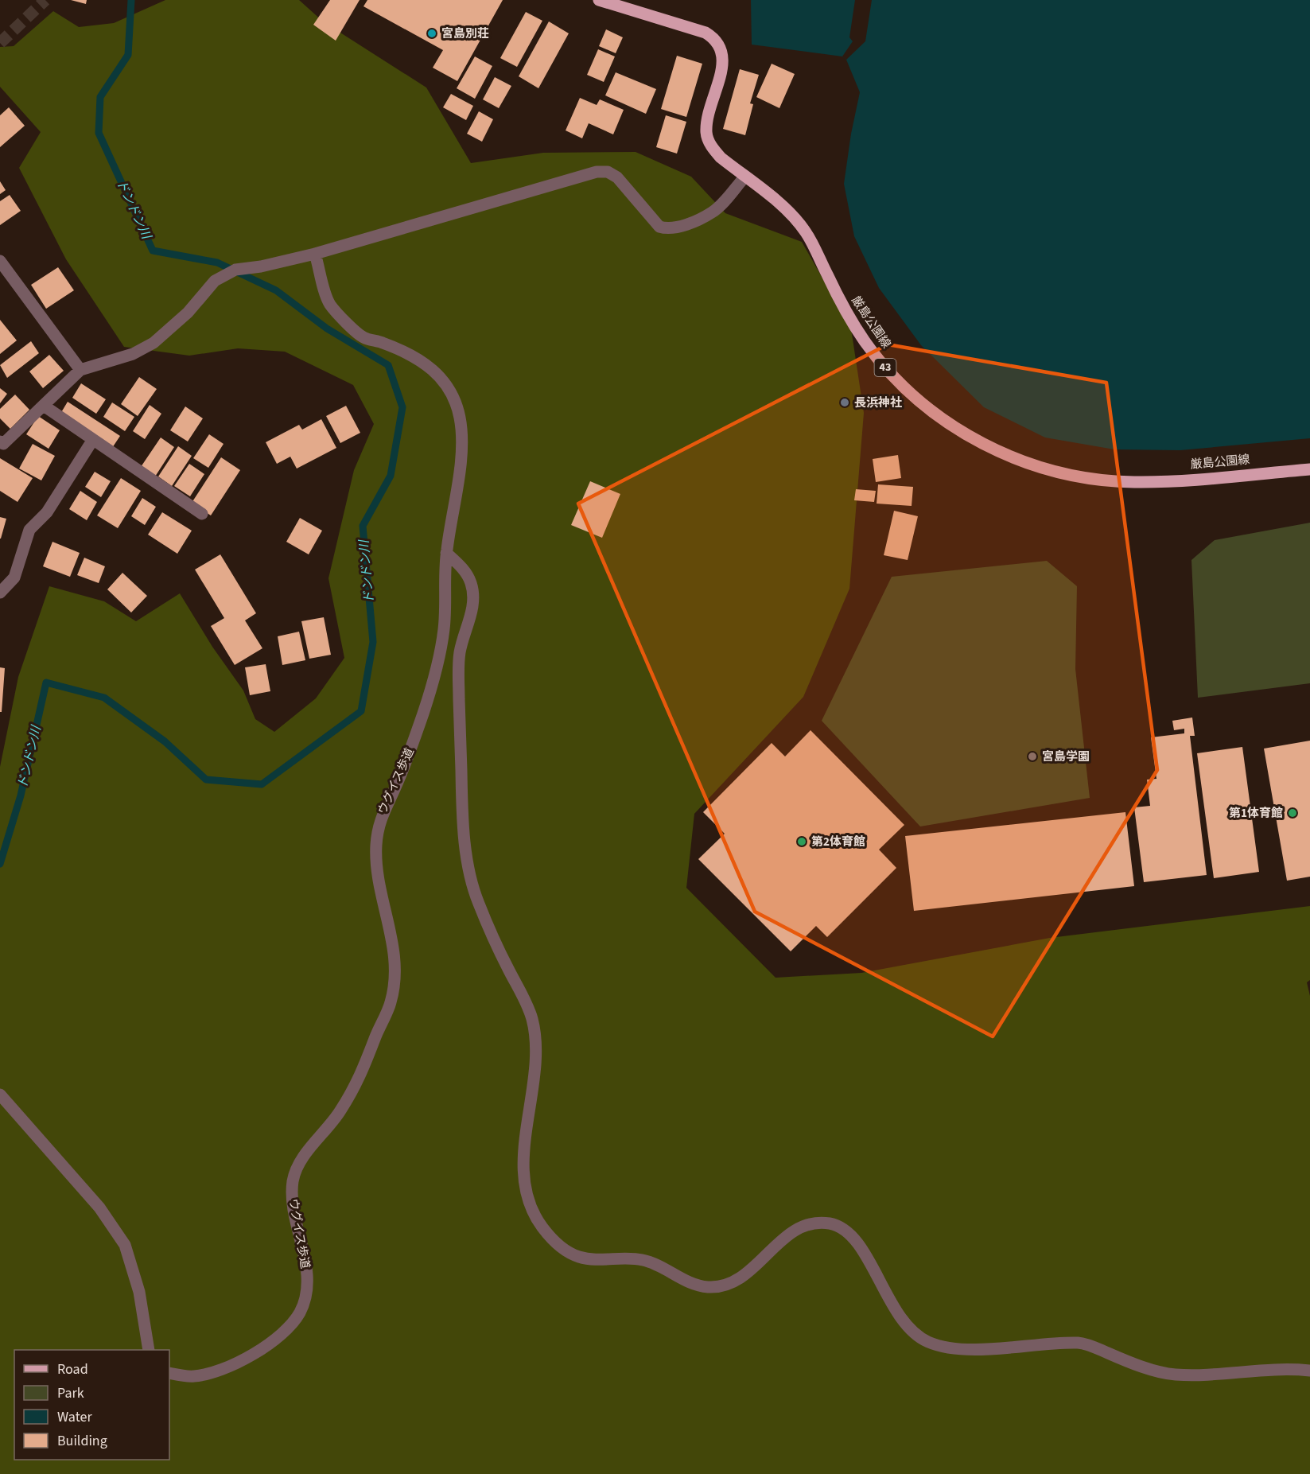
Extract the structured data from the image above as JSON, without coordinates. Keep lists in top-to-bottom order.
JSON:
{
  "streets": {
    "main road": ["厳島公園線", "43"],
    "street": ["ウグイス歩道"]
  },
  "water": ["ドンドン川"],
  "places": [
    "宮島別荘",
    "長浜神社",
    "宮島学園",
    "第1体育館",
    "第2体育館"
  ],
  "legend": [
    "Road",
    "Park",
    "Water",
    "Building"
  ]
}
